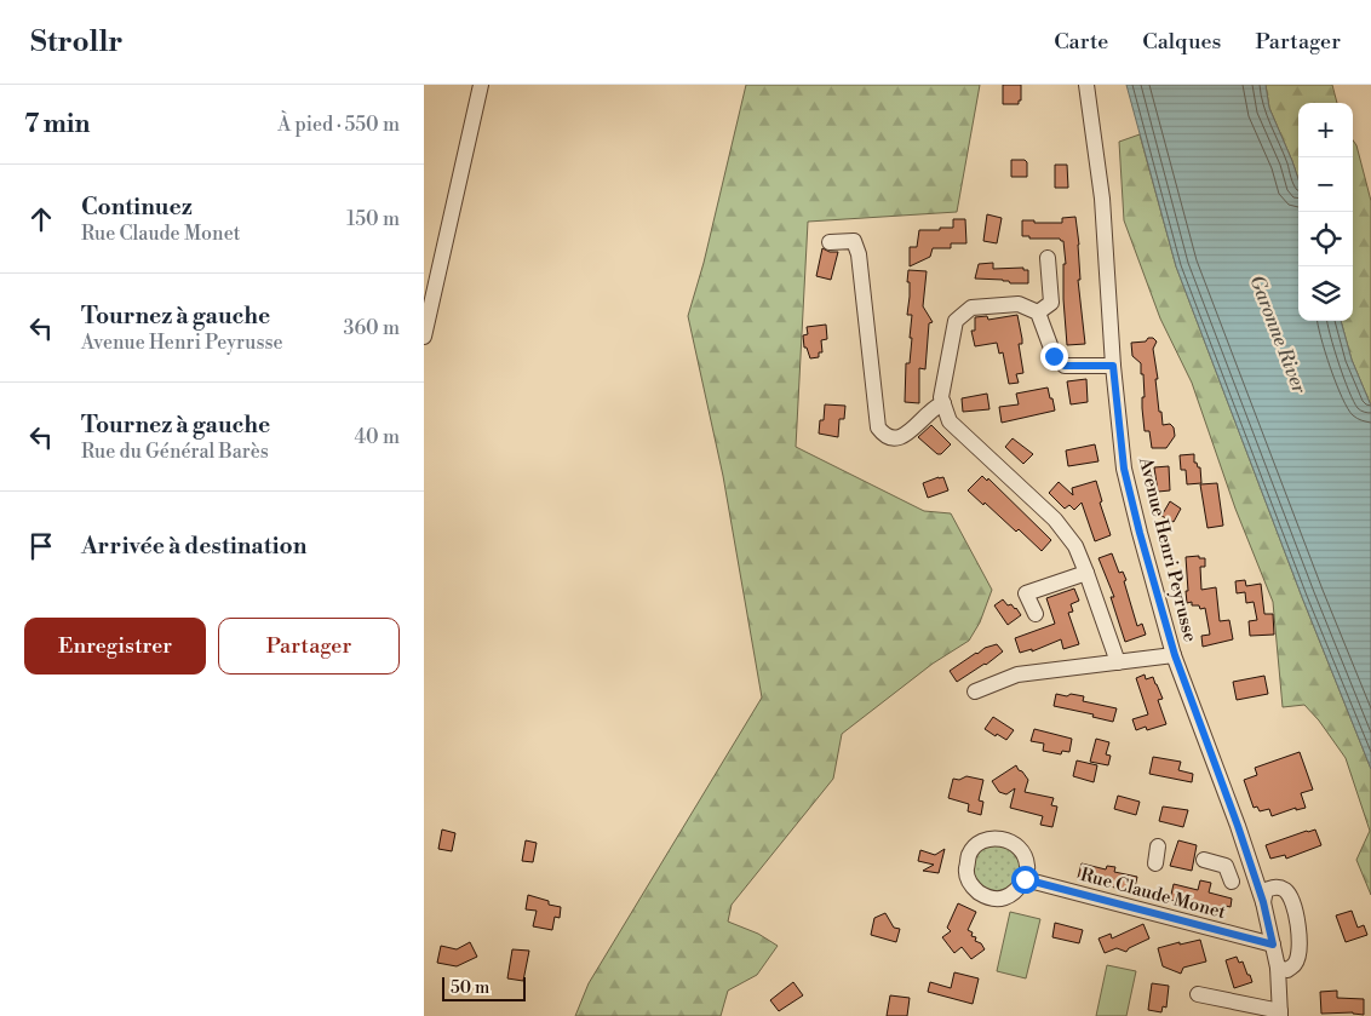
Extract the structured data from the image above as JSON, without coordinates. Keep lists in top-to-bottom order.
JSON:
{
  "streets": {
    "street": ["Avenue Henri Peyrusse", "Rue Claude Monet"]
  },
  "crossings": [
    ["Avenue Henri Peyrusse", "Rue Claude Monet"]
  ],
  "water": ["Garonne River"],
  "scale_bar": "50 m",
  "page": {
    "header": "Strollr",
    "nav": ["Carte", "Calques", "Partager"],
    "heading": ["7 min", "À pied · 550 m"],
    "map_buttons": ["+", "−"],
    "list": [
      ["Continuez", "Rue Claude Monet", "150 m"],
      ["Tournez à gauche", "Avenue Henri Peyrusse", "360 m"],
      ["Tournez à gauche", "Rue du Général Barès", "40 m"],
      "Arrivée à destination"
    ],
    "buttons": ["Enregistrer", "Partager"],
    "scale": "50 m"
  }
}
